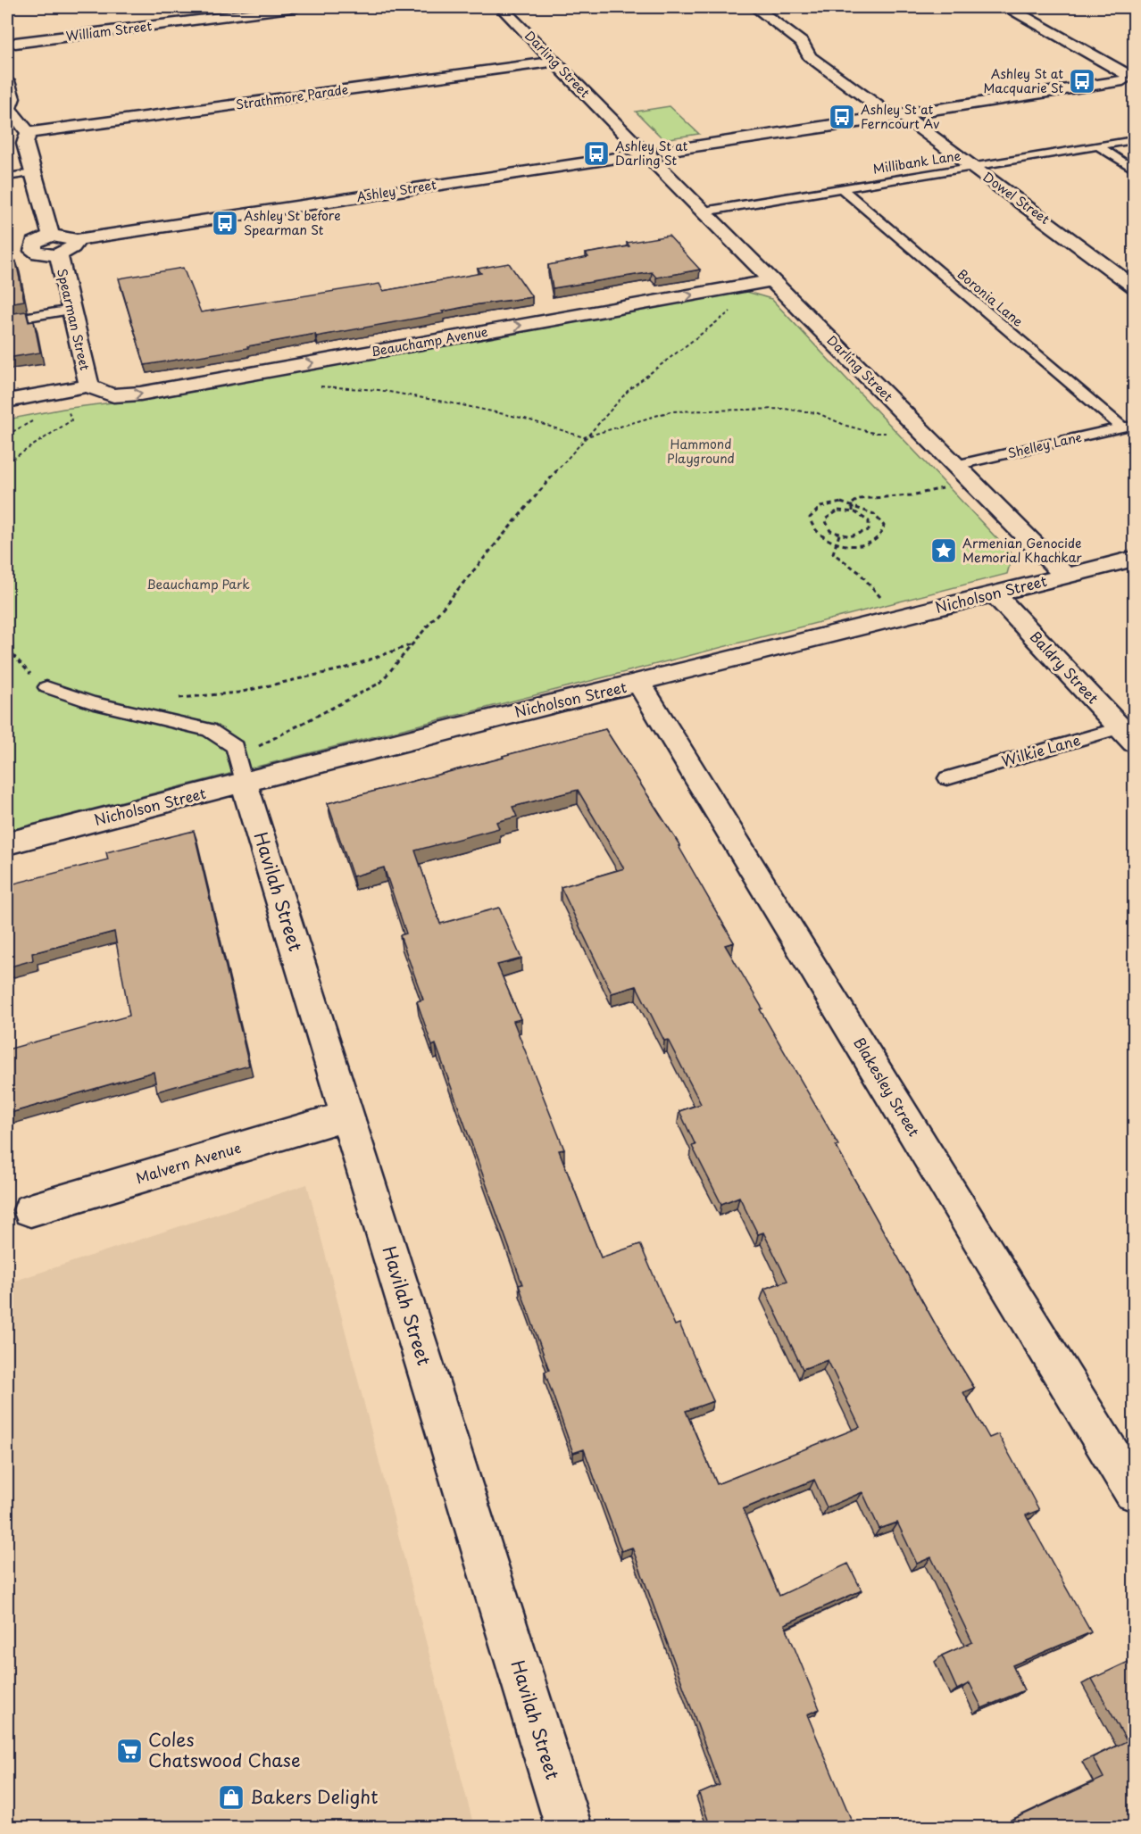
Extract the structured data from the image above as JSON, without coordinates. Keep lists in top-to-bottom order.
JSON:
{
  "streets": {
    "street": [
      "William Street",
      "Darling Street",
      "Strathmore Parade",
      "Ashley Street",
      "Dowel Street",
      "Spearman Street",
      "Beauchamp Avenue",
      "Nicholson Street",
      "Baldry Street",
      "Havilah Street",
      "Blakesley Street",
      "Malvern Avenue"
    ],
    "lane": [
      "Millibank Lane",
      "Boronia Lane",
      "Shelley Lane",
      "Wilkie Lane"
    ]
  },
  "crossings": [
    ["Darling Street", "Strathmore Parade"],
    ["Darling Street", "Millibank Lane"],
    ["Darling Street", "Ashley Street"],
    ["Darling Street", "Beauchamp Avenue"],
    ["Darling Street", "Shelley Lane"],
    ["Darling Street", "Nicholson Street"],
    ["Millibank Lane", "Dowel Street"],
    ["Millibank Lane", "Boronia Lane"],
    ["Ashley Street", "Dowel Street"],
    ["Boronia Lane", "Shelley Lane"],
    ["Spearman Street", "Beauchamp Avenue"],
    ["Nicholson Street", "Baldry Street"],
    ["Nicholson Street", "Havilah Street"],
    ["Nicholson Street", "Blakesley Street"],
    ["Baldry Street", "Wilkie Lane"],
    ["Havilah Street", "Malvern Avenue"]
  ],
  "one_way": ["Beauchamp Avenue"],
  "parks": ["Hammond Playground", "Beauchamp Park"],
  "places": {
    "bus stop": [
      "Ashley St at Macquarie St",
      "Ashley St at Ferncourt Av",
      "Ashley St at Darling St",
      "Ashley St before Spearman St"
    ],
    "place": ["Armenian Genocide Memorial Khachkar"],
    "supermarket": ["Coles Chatswood Chase"],
    "shop": ["Bakers Delight"]
  }
}
